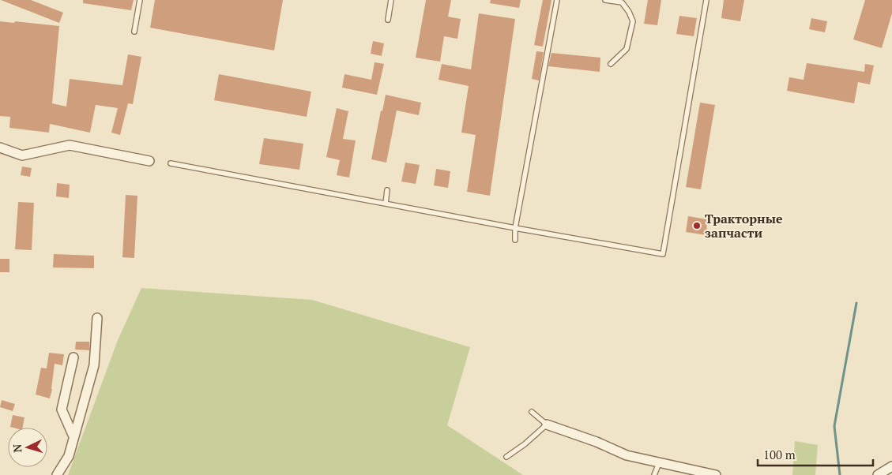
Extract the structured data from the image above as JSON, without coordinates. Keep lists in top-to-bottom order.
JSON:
{
  "places": ["Тракторные запчасти"],
  "scale_bar": "100 m",
  "north": "left"
}
